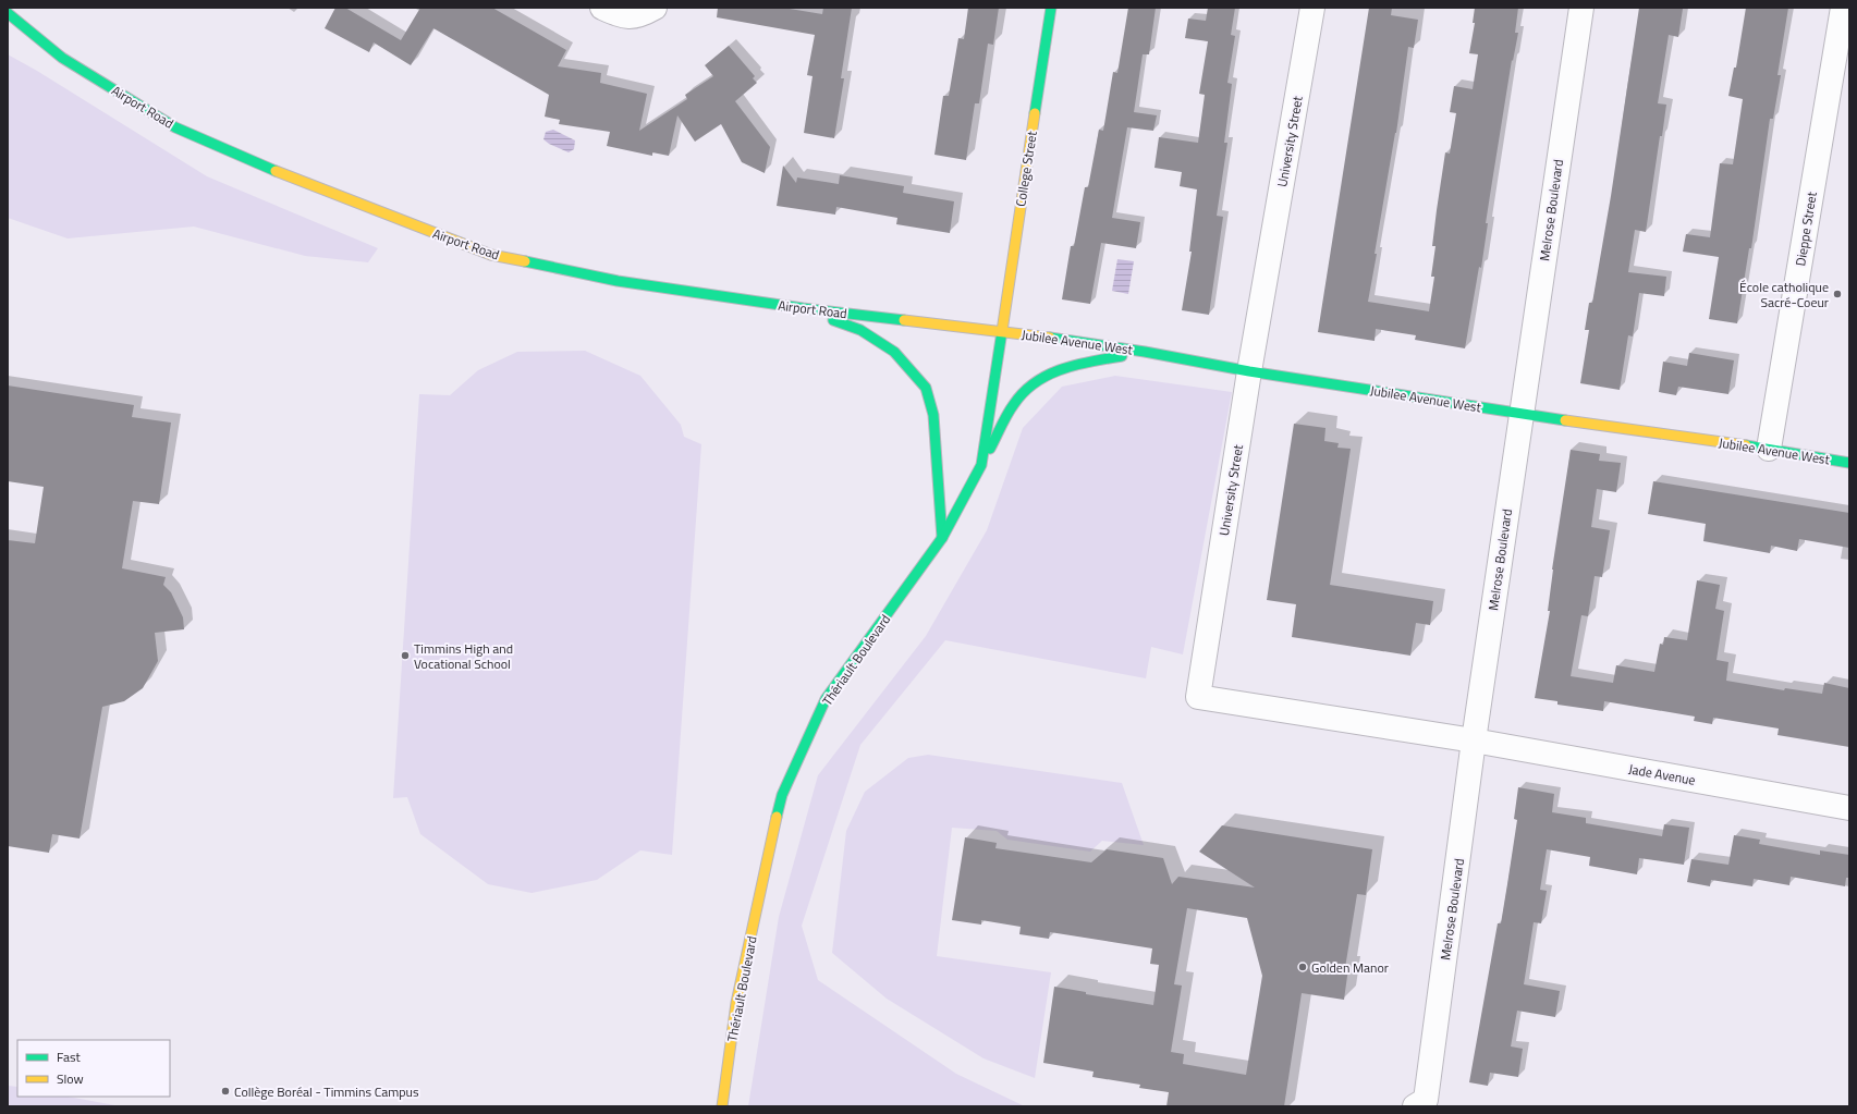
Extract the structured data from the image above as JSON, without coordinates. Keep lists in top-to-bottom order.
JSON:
{
  "streets": {
    "main road": [
      "Airport Road",
      "College Street",
      "Jubilee Avenue West",
      "Thériault Boulevard"
    ],
    "street": [
      "University Street",
      "Melrose Boulevard",
      "Dieppe Street",
      "Jade Avenue"
    ]
  },
  "crossings": [
    ["Airport Road", "College Street"],
    ["Airport Road", "Jubilee Avenue West"],
    ["Airport Road", "Thériault Boulevard"],
    ["University Street", "Melrose Boulevard"],
    ["University Street", "Jubilee Avenue West"],
    ["University Street", "Jade Avenue"],
    ["College Street", "Jubilee Avenue West"],
    ["College Street", "Thériault Boulevard"],
    ["Melrose Boulevard", "Jubilee Avenue West"],
    ["Melrose Boulevard", "Jade Avenue"],
    ["Dieppe Street", "Jubilee Avenue West"],
    ["Jubilee Avenue West", "Thériault Boulevard"]
  ],
  "places": [
    "École catholique Sacré-Coeur",
    "Timmins High and Vocational School",
    "Golden Manor",
    "Collège Boréal - Timmins Campus"
  ],
  "legend": ["Fast", "Slow"]
}
